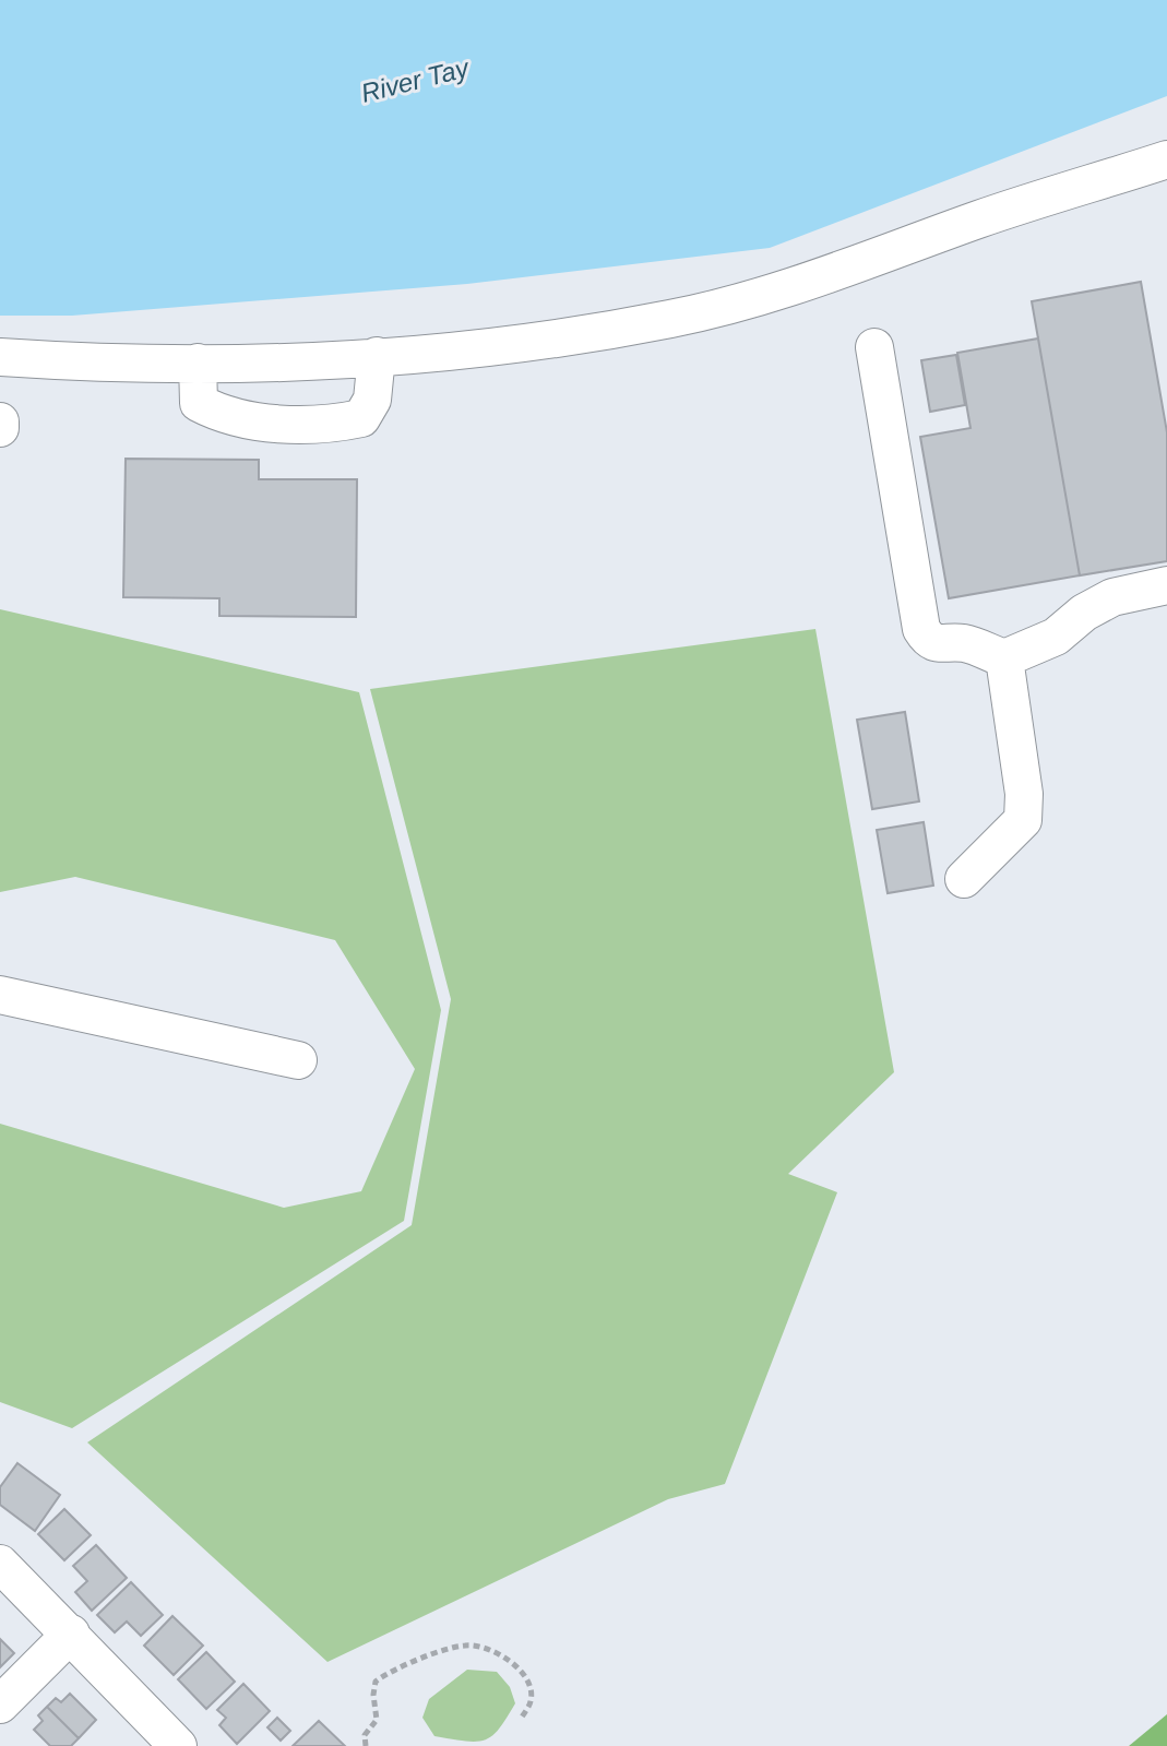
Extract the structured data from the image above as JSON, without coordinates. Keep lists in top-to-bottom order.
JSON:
{
  "water": ["River Tay"]
}
